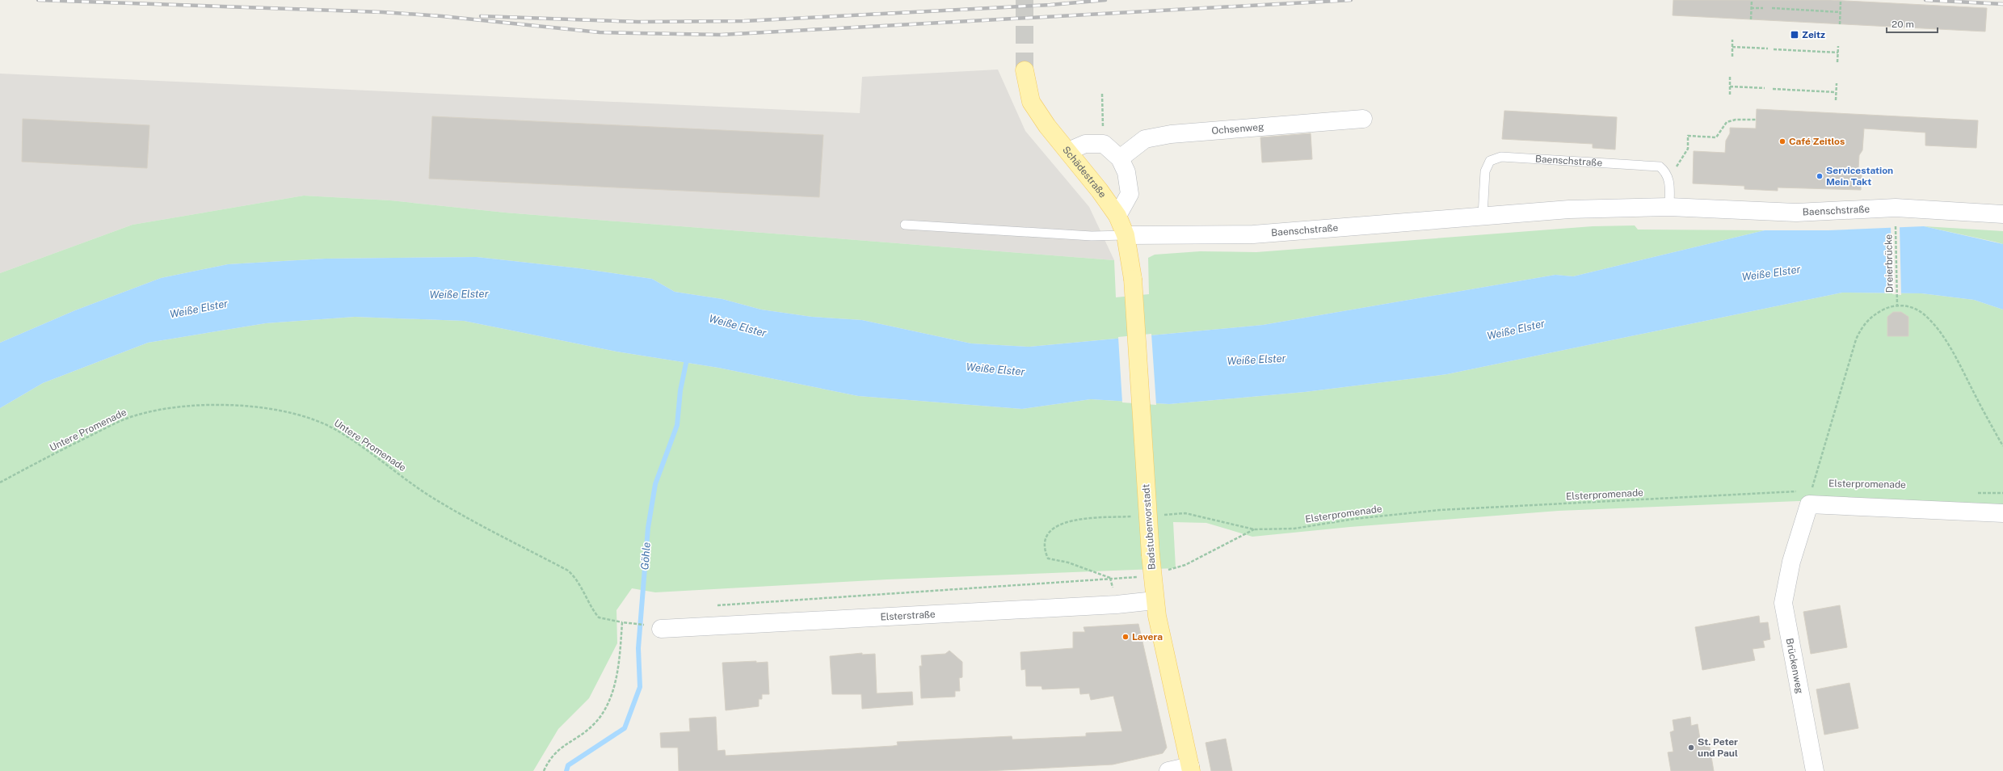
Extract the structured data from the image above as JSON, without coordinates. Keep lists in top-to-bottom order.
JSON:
{
  "streets": {
    "main road": ["Schädestraße", "Badstubenvorstadt"],
    "street": [
      "Ochsenweg",
      "Baenschstraße",
      "Elsterstraße",
      "Brückenweg"
    ],
    "path": ["Dreierbrücke", "Untere Promenade", "Elsterpromenade"]
  },
  "crossings": [
    ["Baenschstraße", "Schädestraße"],
    ["Schädestraße", "Badstubenvorstadt"],
    ["Untere Promenade", "Elsterstraße"],
    ["Elsterpromenade", "Brückenweg"],
    ["Badstubenvorstadt", "Elsterstraße"]
  ],
  "water": ["Weiße Elster", "Göhle"],
  "places": {
    "transit": ["Zeitz"],
    "other": [
      "Café Zeitlos",
      "Servicestation Mein Takt",
      "Lavera",
      "St. Peter und Paul"
    ]
  },
  "scale_bar": "20 m"
}
